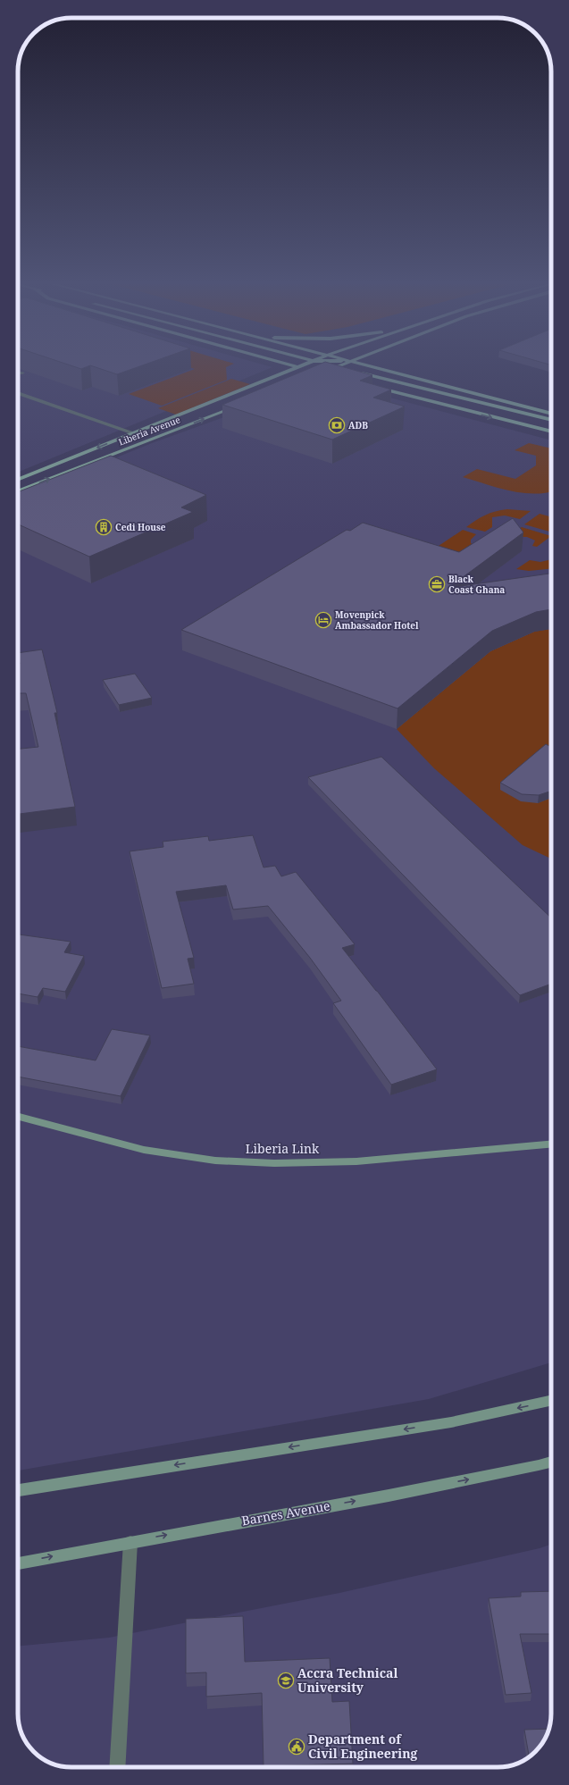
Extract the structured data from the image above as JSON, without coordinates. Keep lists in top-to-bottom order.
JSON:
{
  "streets": {
    "main road": ["Liberia Avenue", "Liberia Link", "Barnes Avenue"]
  },
  "places": {
    "bank": ["ADB"],
    "building": ["Cedi House"],
    "office": ["Black Coast Ghana"],
    "hotel": ["Movenpick Ambassador Hotel"],
    "school or university": ["Accra Technical University"],
    "public building": ["Department of Civil Engineering"]
  }
}
